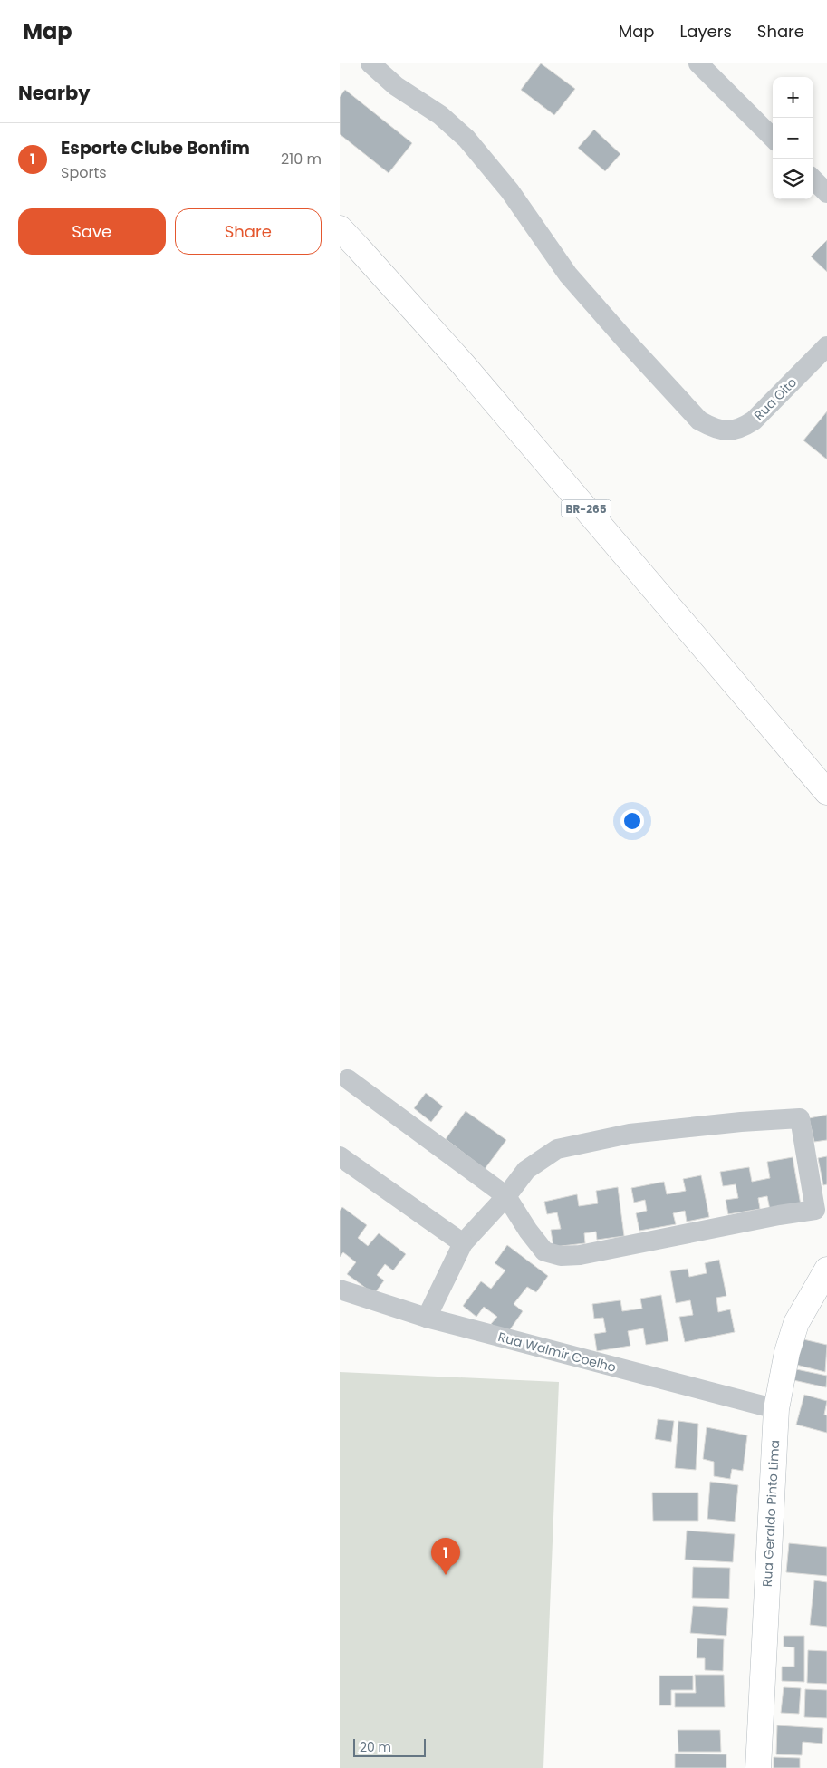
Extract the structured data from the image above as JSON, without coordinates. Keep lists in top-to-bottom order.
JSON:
{
  "streets": {
    "main road": ["BR-265", "Rua Geraldo Pinto Lima"],
    "street": ["Rua Oito", "Rua Walmir Coelho"]
  },
  "crossings": [
    ["Rua Walmir Coelho", "Rua Geraldo Pinto Lima"]
  ],
  "scale_bar": "20 m",
  "page": {
    "header": "Map",
    "nav": ["Map", "Layers", "Share"],
    "heading": "Nearby",
    "map_buttons": ["+", "−"],
    "list": [
      {
        "mark": "1",
        "name": "Esporte Clube Bonfim",
        "note": "Sports",
        "value": "210 m"
      }
    ],
    "buttons": ["Save", "Share"],
    "pins": "1",
    "scale": "20 m"
  }
}
